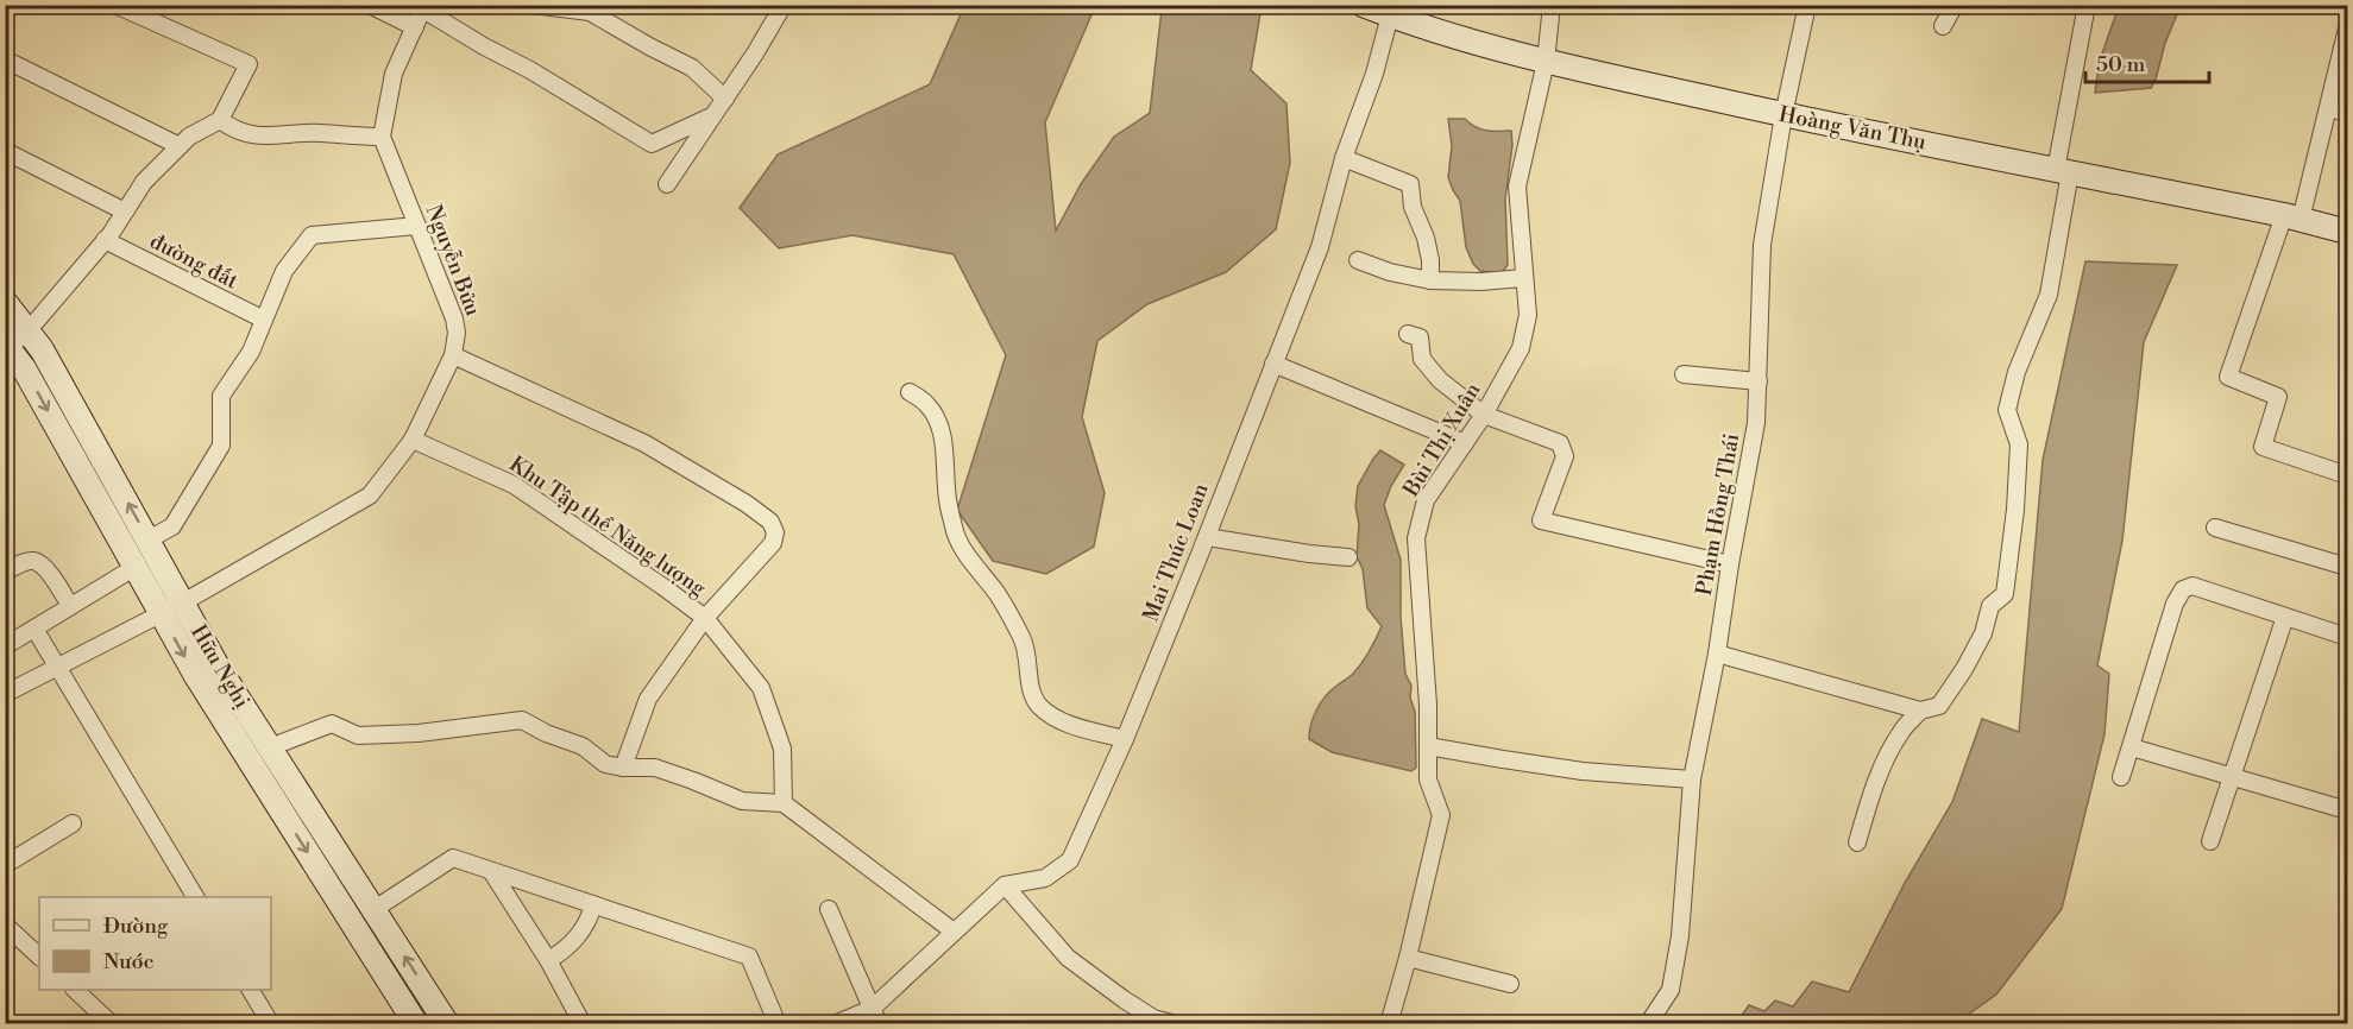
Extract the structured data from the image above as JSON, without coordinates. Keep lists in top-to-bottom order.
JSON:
{
  "streets": {
    "main road": ["Hoàng Văn Thụ", "Hữu Nghị"],
    "street": [
      "Nguyễn Bửu",
      "đường đất",
      "Bùi Thị Xuân",
      "Phạm Hồng Thái",
      "Khu Tập thể Năng lượng",
      "Mai Thúc Loan"
    ]
  },
  "crossings": [
    ["Hoàng Văn Thụ", "Bùi Thị Xuân"],
    ["Hoàng Văn Thụ", "Phạm Hồng Thái"],
    ["Hoàng Văn Thụ", "Mai Thúc Loan"],
    ["Nguyễn Bửu", "Khu Tập thể Năng lượng"],
    ["Nguyễn Bửu", "Hữu Nghị"]
  ],
  "legend": ["Đường", "Nước"],
  "scale_bar": "50 m"
}
